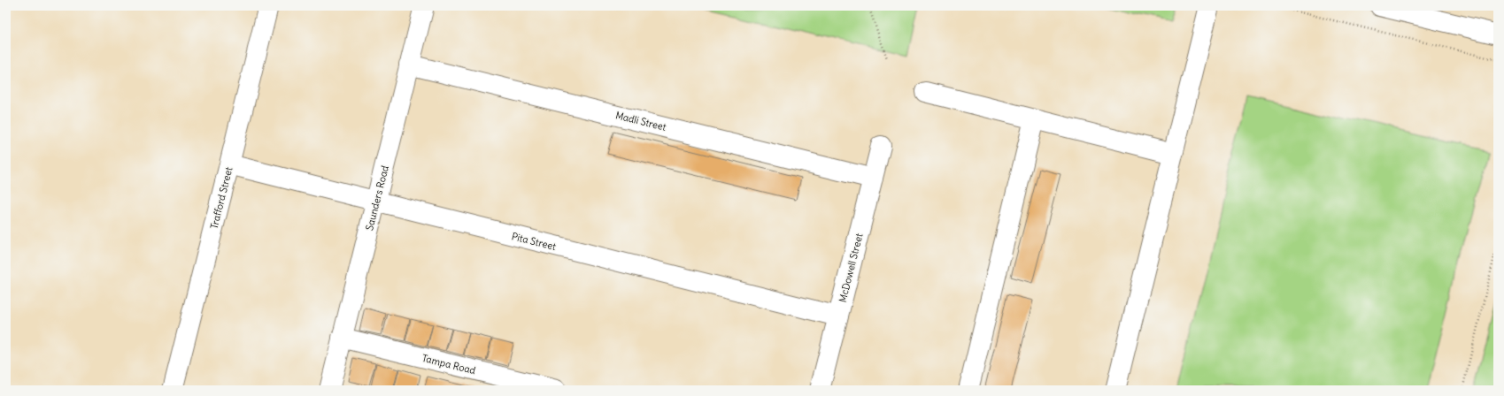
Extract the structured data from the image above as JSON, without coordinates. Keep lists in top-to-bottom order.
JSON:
{
  "streets": {
    "street": [
      "Madli Street",
      "Trafford Street",
      "Saunders Road",
      "Pita Street",
      "McDowell Street",
      "Tampa Road"
    ]
  },
  "crossings": [
    ["Madli Street", "Saunders Road"],
    ["Madli Street", "McDowell Street"],
    ["Trafford Street", "Pita Street"],
    ["Saunders Road", "Pita Street"],
    ["Saunders Road", "Tampa Road"],
    ["Pita Street", "McDowell Street"]
  ]
}
